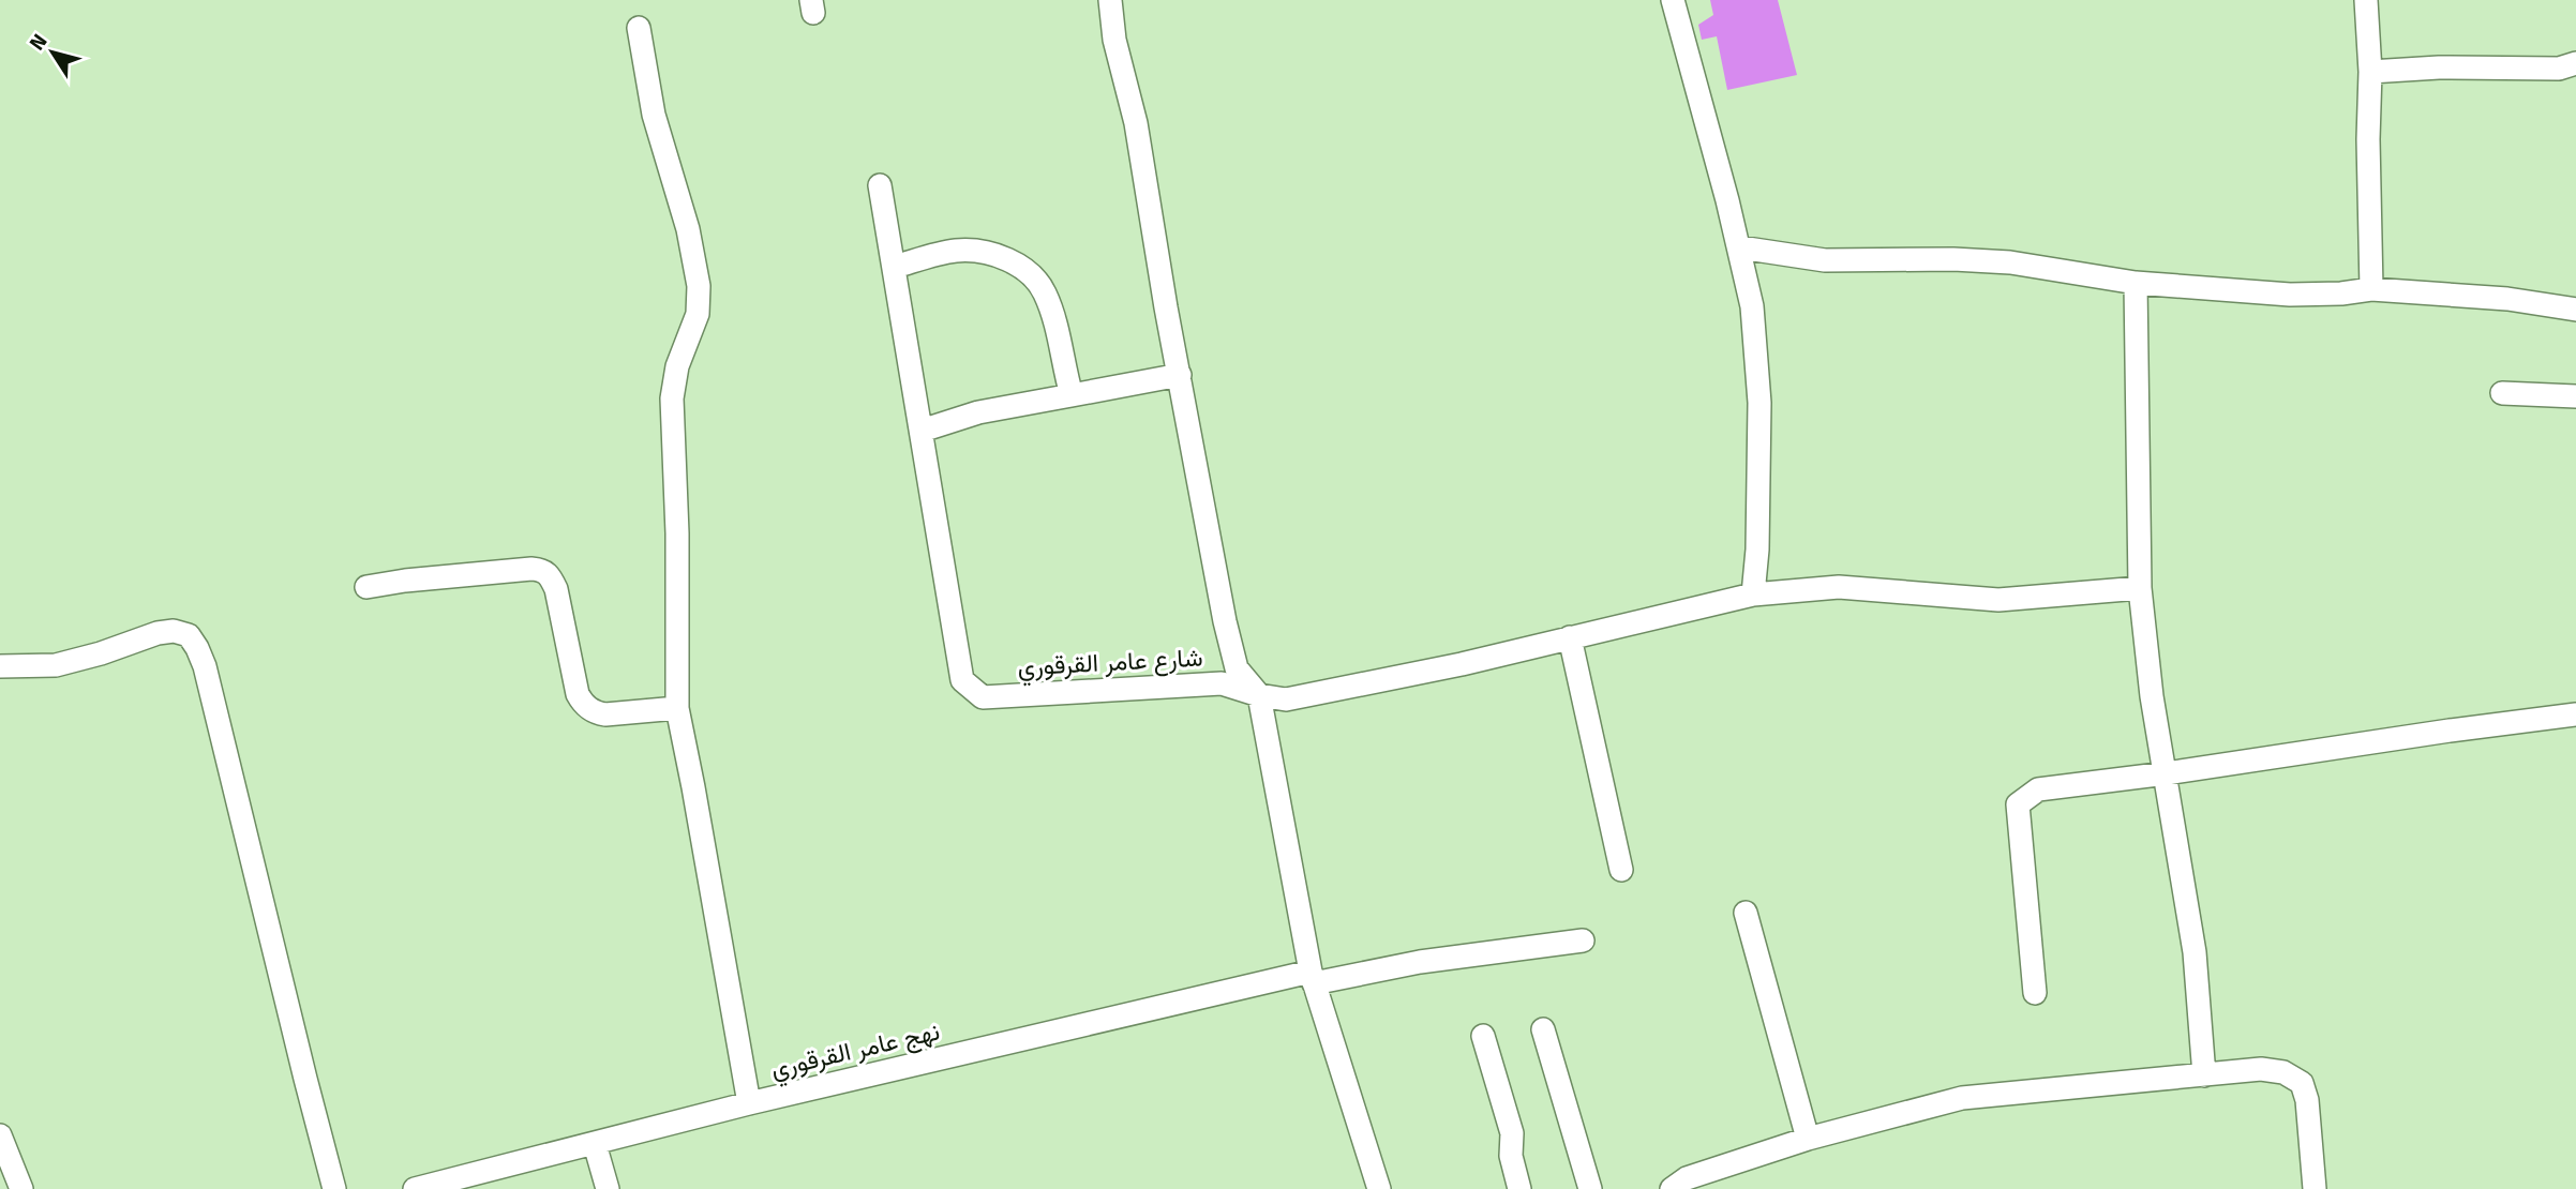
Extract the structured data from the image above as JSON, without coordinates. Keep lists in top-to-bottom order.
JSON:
{
  "streets": {
    "street": ["شارع عامر القرقوري", "نهج عامر القرقوري"]
  },
  "north": "top left"
}
